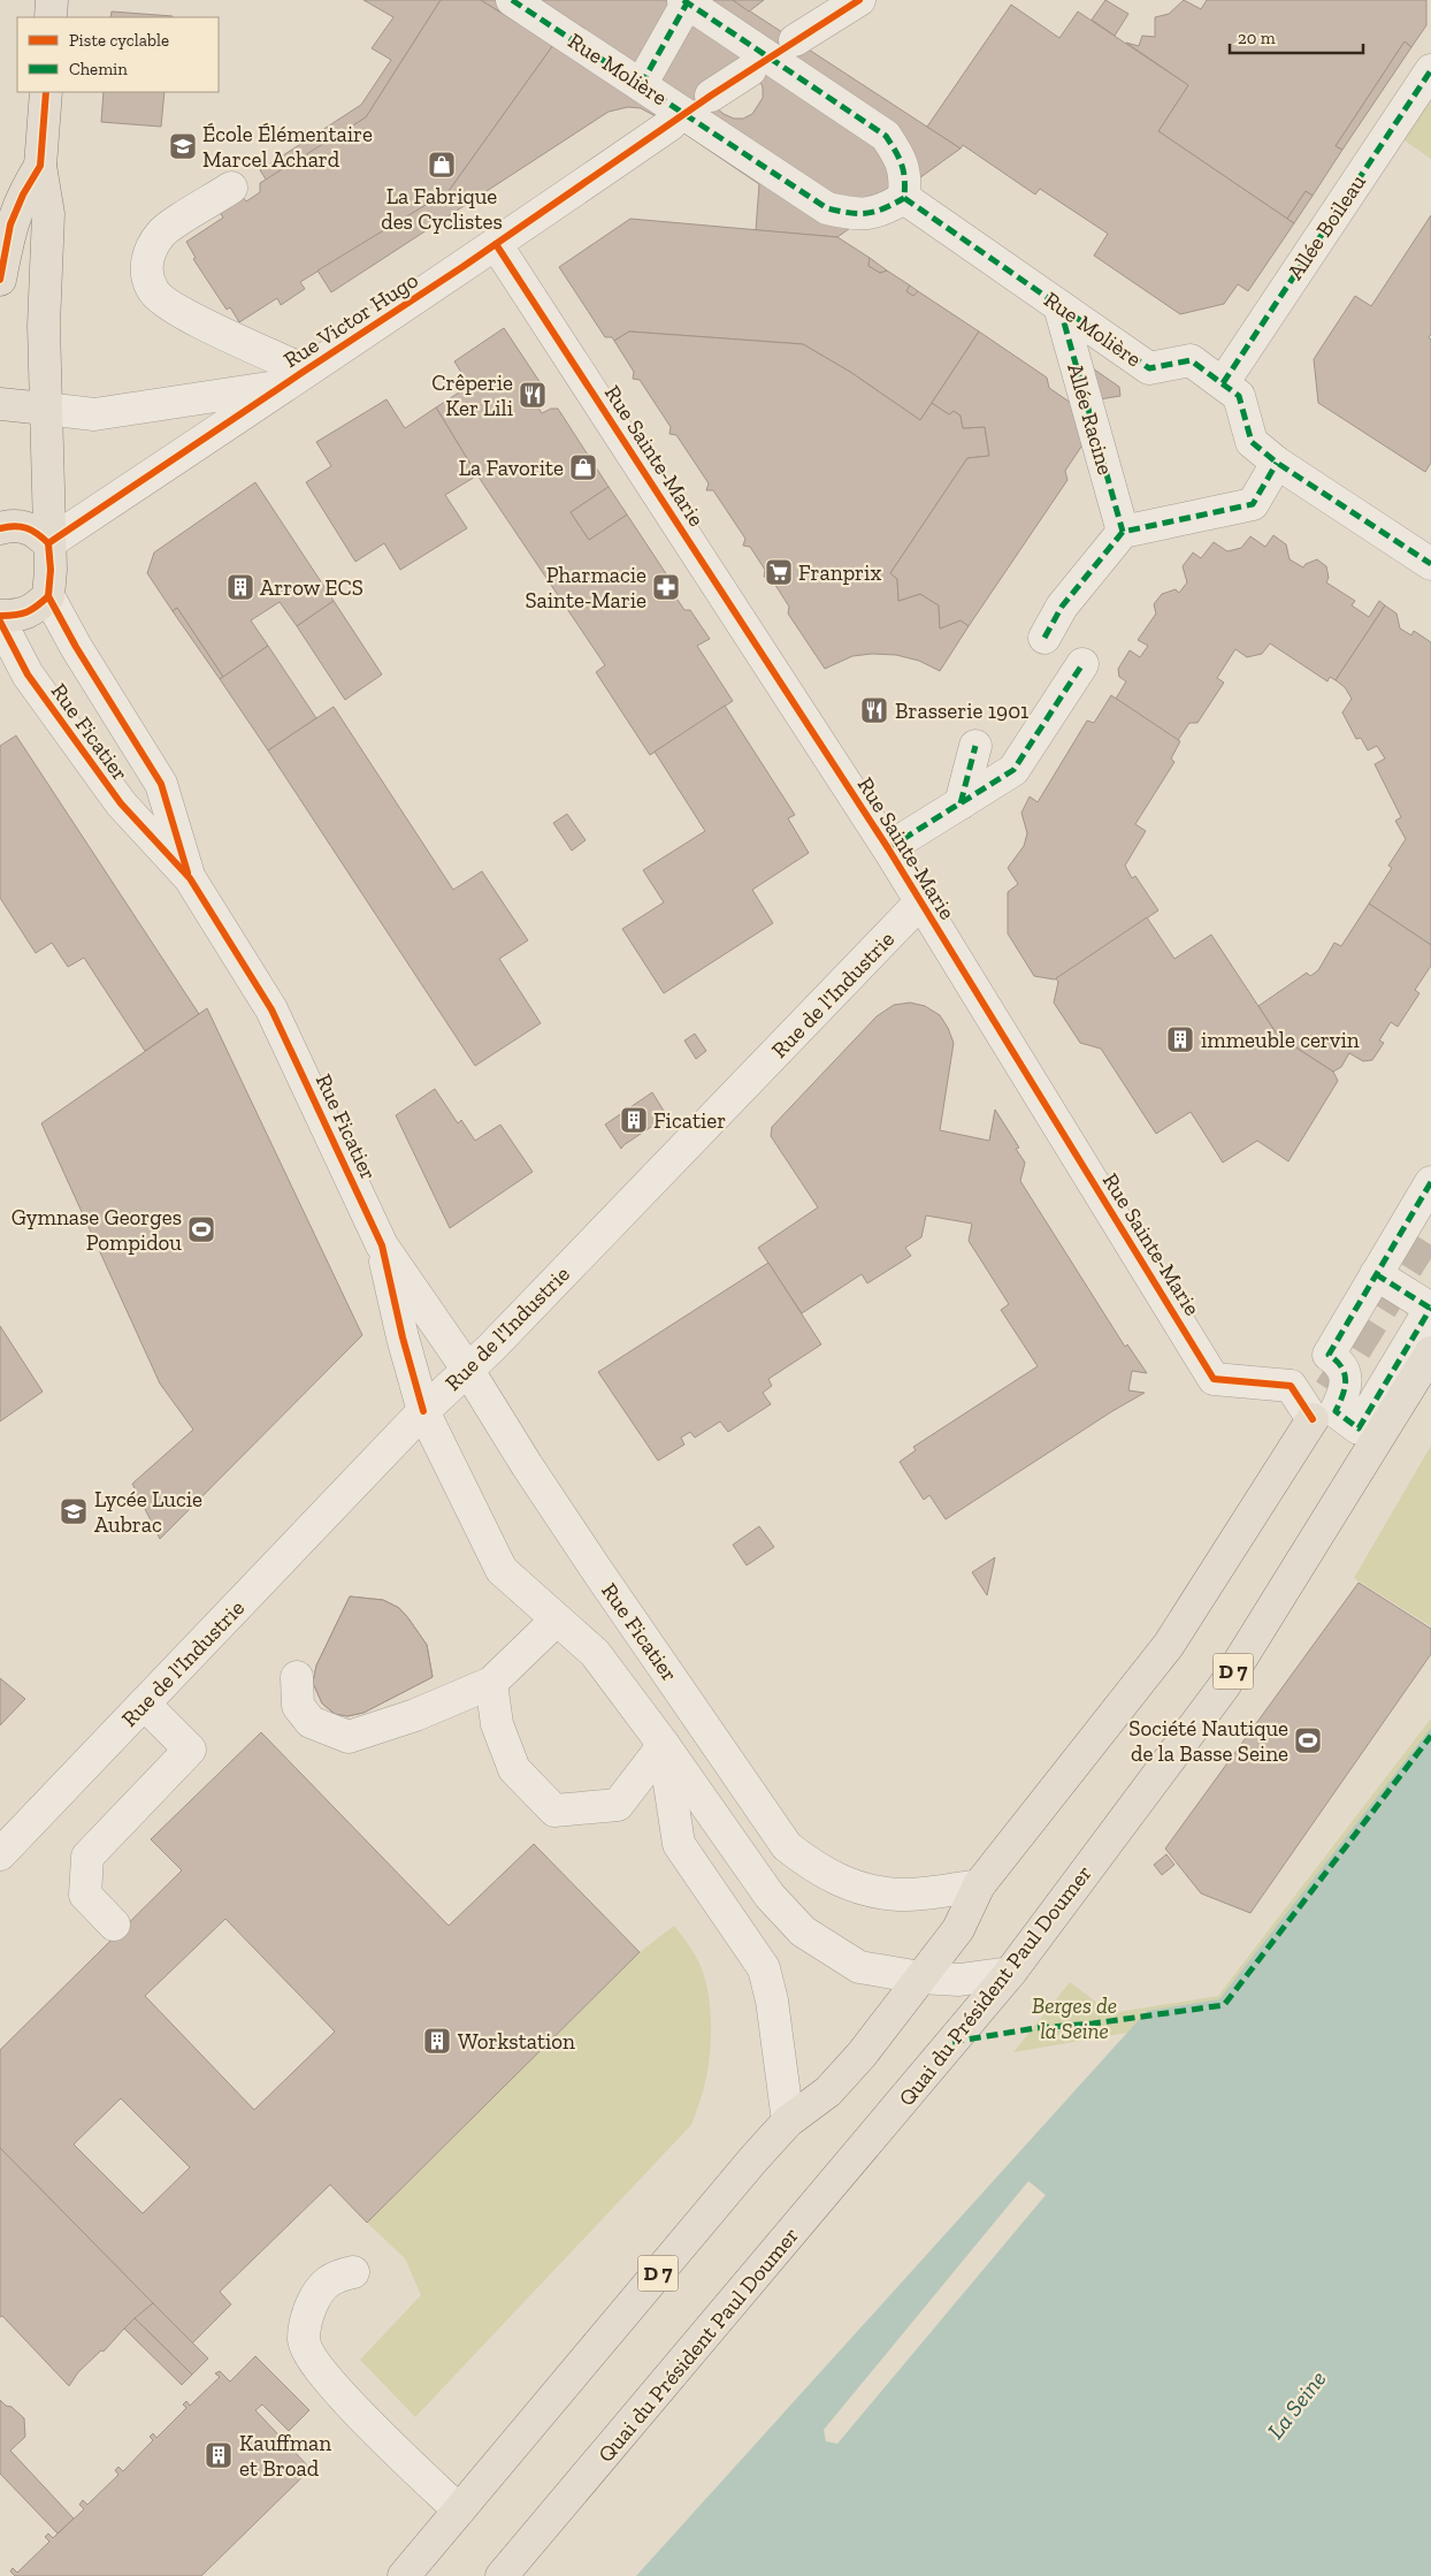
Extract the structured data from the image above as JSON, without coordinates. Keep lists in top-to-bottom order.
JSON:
{
  "streets": {
    "main road": ["D 7", "Quai du Président Paul Doumer"],
    "street": [
      "Rue Molière",
      "Allée Boileau",
      "Rue Victor Hugo",
      "Allée Racine",
      "Rue Sainte-Marie",
      "Rue Ficatier",
      "Rue de l'Industrie"
    ]
  },
  "crossings": [
    ["Rue Molière", "Allée Boileau"],
    ["Rue Molière", "Allée Racine"],
    ["Rue Victor Hugo", "Rue Sainte-Marie"],
    ["Rue Sainte-Marie", "Rue de l'Industrie"],
    ["Rue Sainte-Marie", "D 7"],
    ["Rue Ficatier", "Rue de l'Industrie"],
    ["Rue Ficatier", "D 7"],
    ["Rue Ficatier", "Quai du Président Paul Doumer"]
  ],
  "water": ["La Seine"],
  "parks": ["Berges de la Seine"],
  "places": {
    "school or university": ["École Élémentaire Marcel Achard", "Lycée Lucie Aubrac"],
    "shop": ["La Fabrique des Cyclistes", "La Favorite"],
    "restaurant": ["Crêperie Ker Lili", "Brasserie 1901"],
    "supermarket": ["Franprix"],
    "building": [
      "Arrow ECS",
      "immeuble cervin",
      "Ficatier",
      "Workstation",
      "Kauffman et Broad"
    ],
    "pharmacy": ["Pharmacie Sainte-Marie"],
    "sports": ["Gymnase Georges Pompidou", "Société Nautique de la Basse Seine"]
  },
  "legend": ["Piste cyclable", "Chemin"],
  "scale_bar": "20 m"
}
